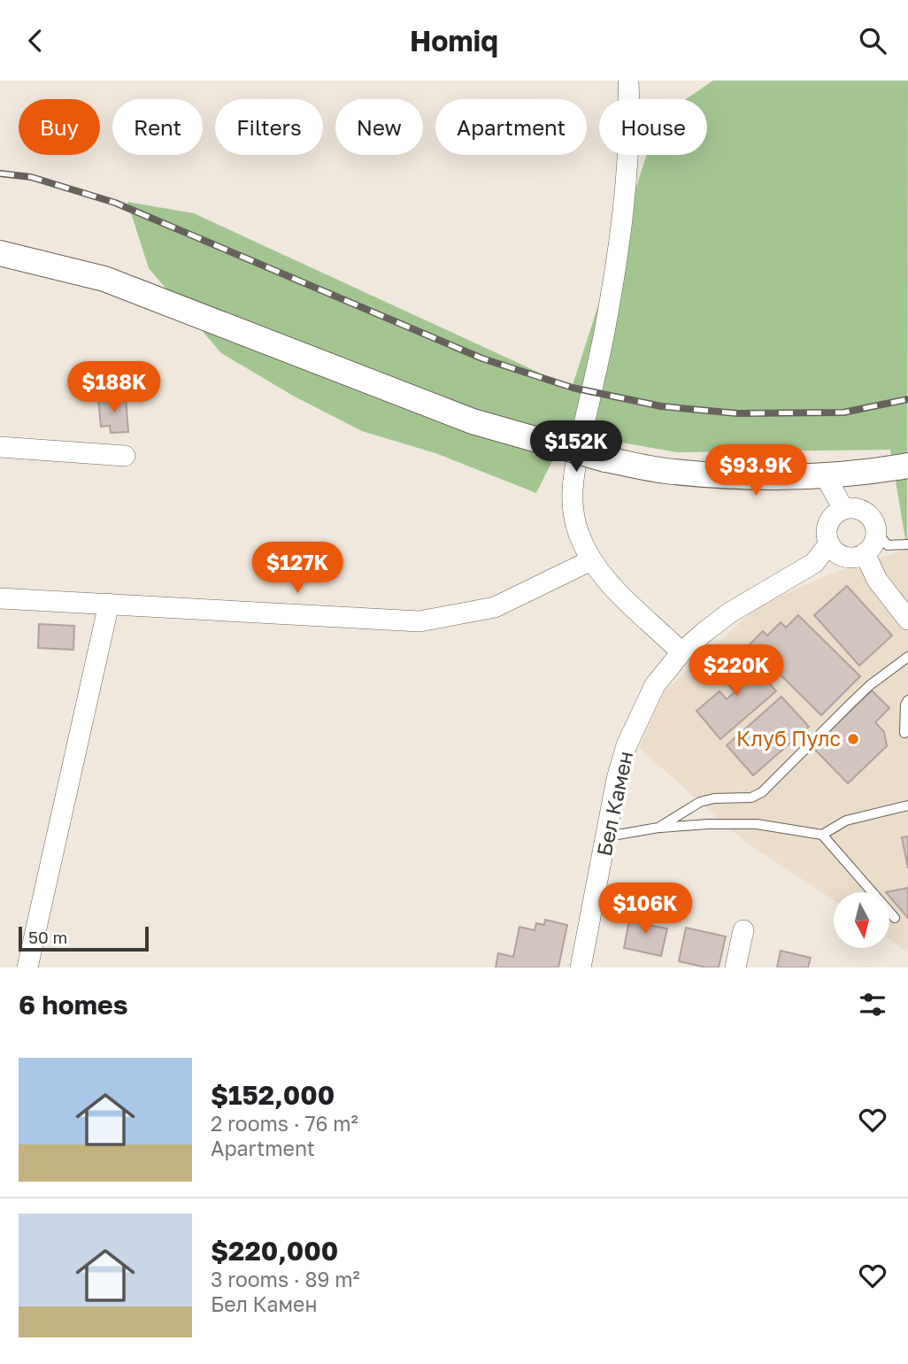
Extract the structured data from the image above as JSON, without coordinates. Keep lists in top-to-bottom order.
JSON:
{
  "streets": {
    "street": ["Бел Камен"]
  },
  "places": ["Клуб Пулс"],
  "scale_bar": "50 m",
  "north": "bottom",
  "page": {
    "header": "Homiq",
    "chip": [
      "Buy",
      "Rent",
      "Filters",
      "New",
      "Apartment",
      "House"
    ],
    "price": [
      "$188K",
      "$152K",
      "$93.9K",
      "$127K",
      "$220K",
      "$106K"
    ],
    "scale": "50 m",
    "heading": "6 homes",
    "list": [
      {
        "name": "$152,000",
        "note": "2 rooms · 76 m² · Apartment"
      },
      {
        "name": "$220,000",
        "note": "3 rooms · 89 m² · Бел Камен"
      }
    ]
  }
}
